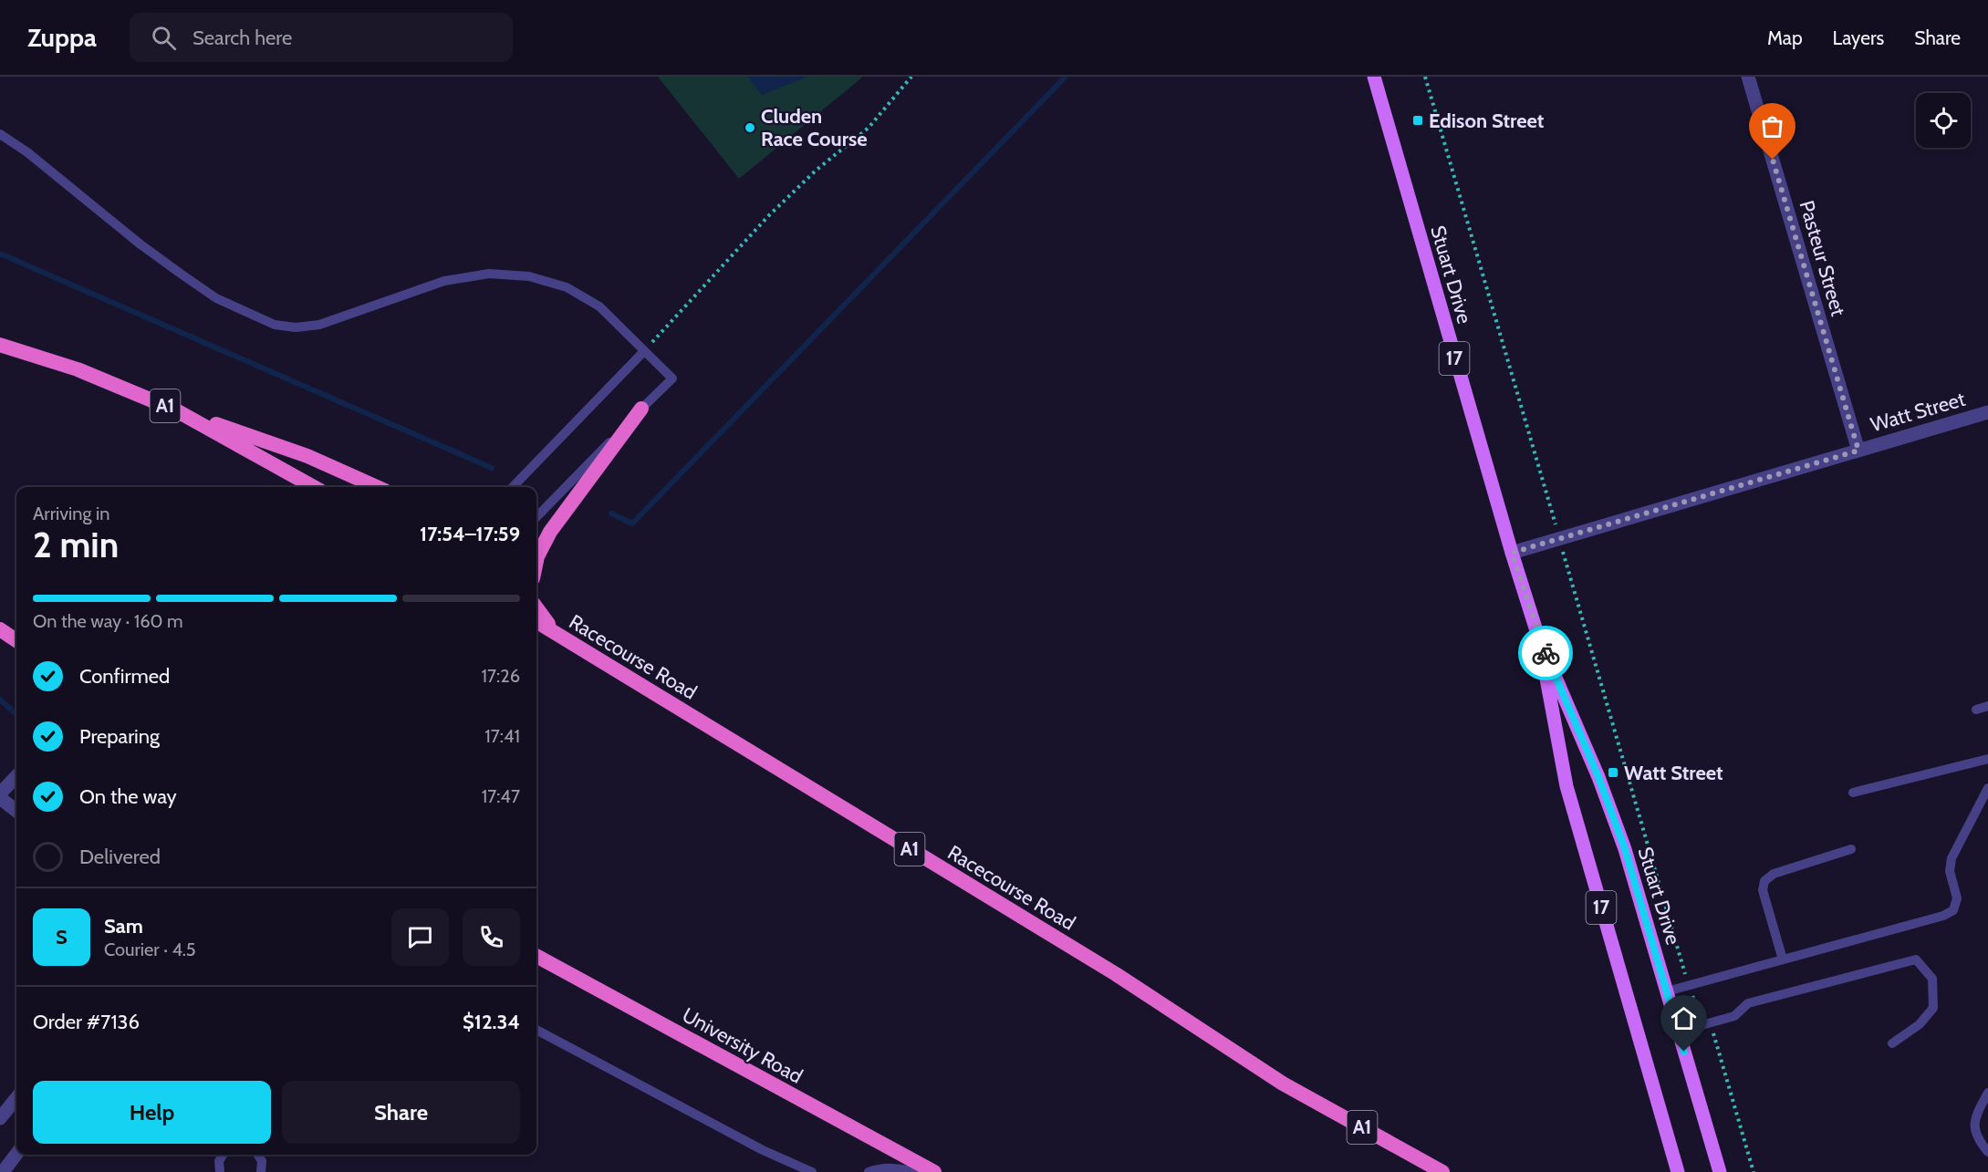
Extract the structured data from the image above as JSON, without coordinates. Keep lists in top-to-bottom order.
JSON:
{
  "streets": {
    "highway": ["A1", "Racecourse Road", "University Road"],
    "main road": ["Stuart Drive", "17"],
    "street": ["Pasteur Street", "Watt Street"]
  },
  "crossings": [
    ["Pasteur Street", "Watt Street"],
    ["Stuart Drive", "Watt Street"]
  ],
  "places": {
    "transit": ["Edison Street", "Watt Street"],
    "other": ["Cluden Race Course"]
  },
  "page": {
    "header": "Zuppa",
    "search": "Search here",
    "nav": ["Map", "Layers", "Share"],
    "heading": ["2 min", "Arriving in", "17:54–17:59"],
    "panel": [
      "Sam",
      "Courier · 4.5",
      "Order #7136",
      "$12.34"
    ],
    "bar": "On the way · 160 m",
    "list": [
      ["Confirmed", "17:26"],
      ["Preparing", "17:41"],
      ["On the way", "17:47"],
      "Delivered"
    ],
    "round": "S",
    "buttons": ["Help", "Share"]
  }
}
